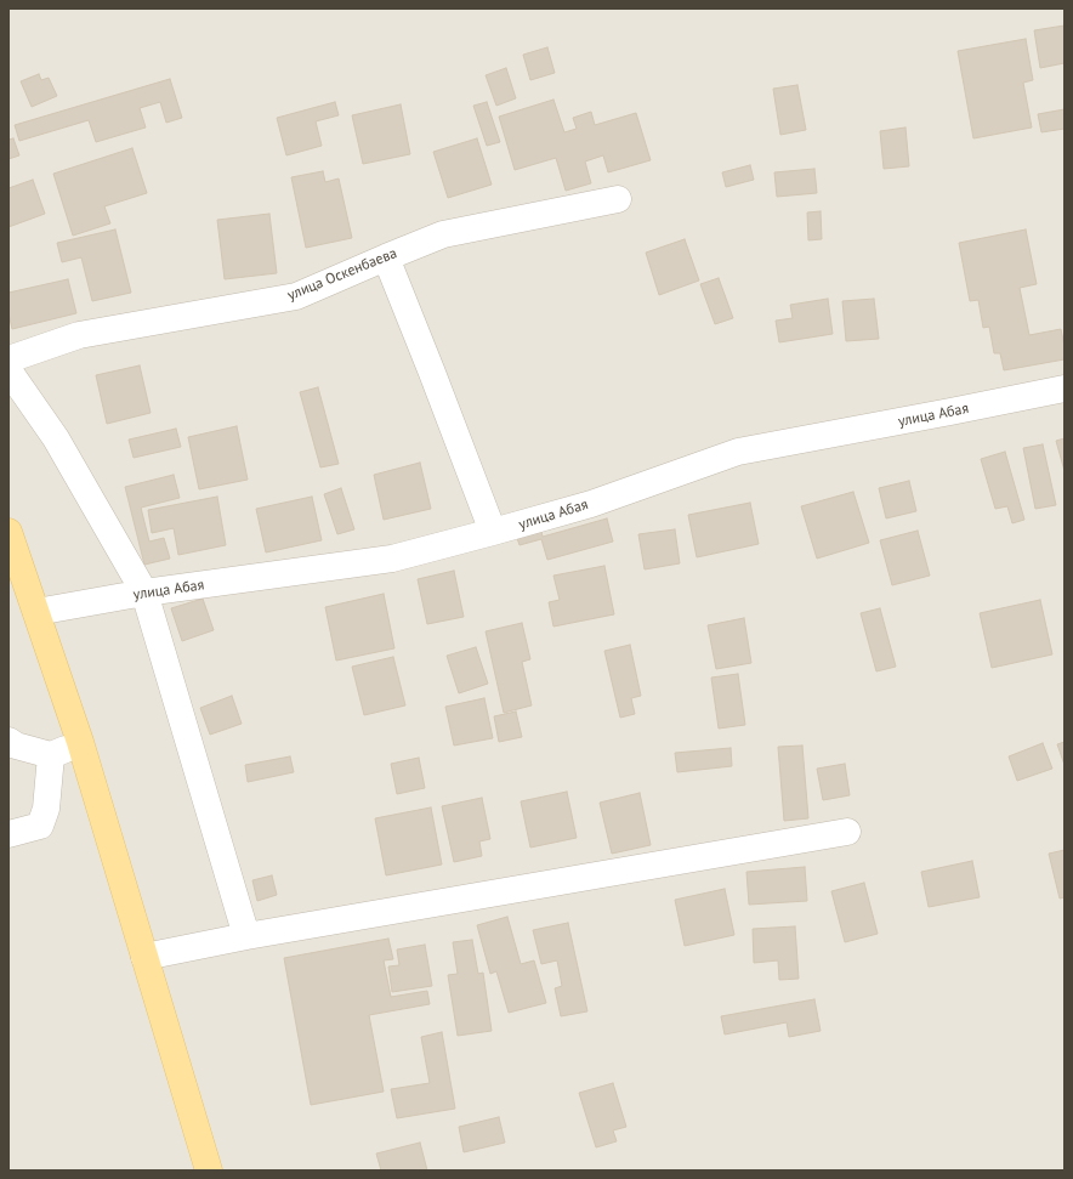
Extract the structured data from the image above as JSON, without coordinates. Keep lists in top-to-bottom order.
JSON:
{
  "streets": {
    "street": ["улица Оскенбаева", "улица Абая"]
  }
}
